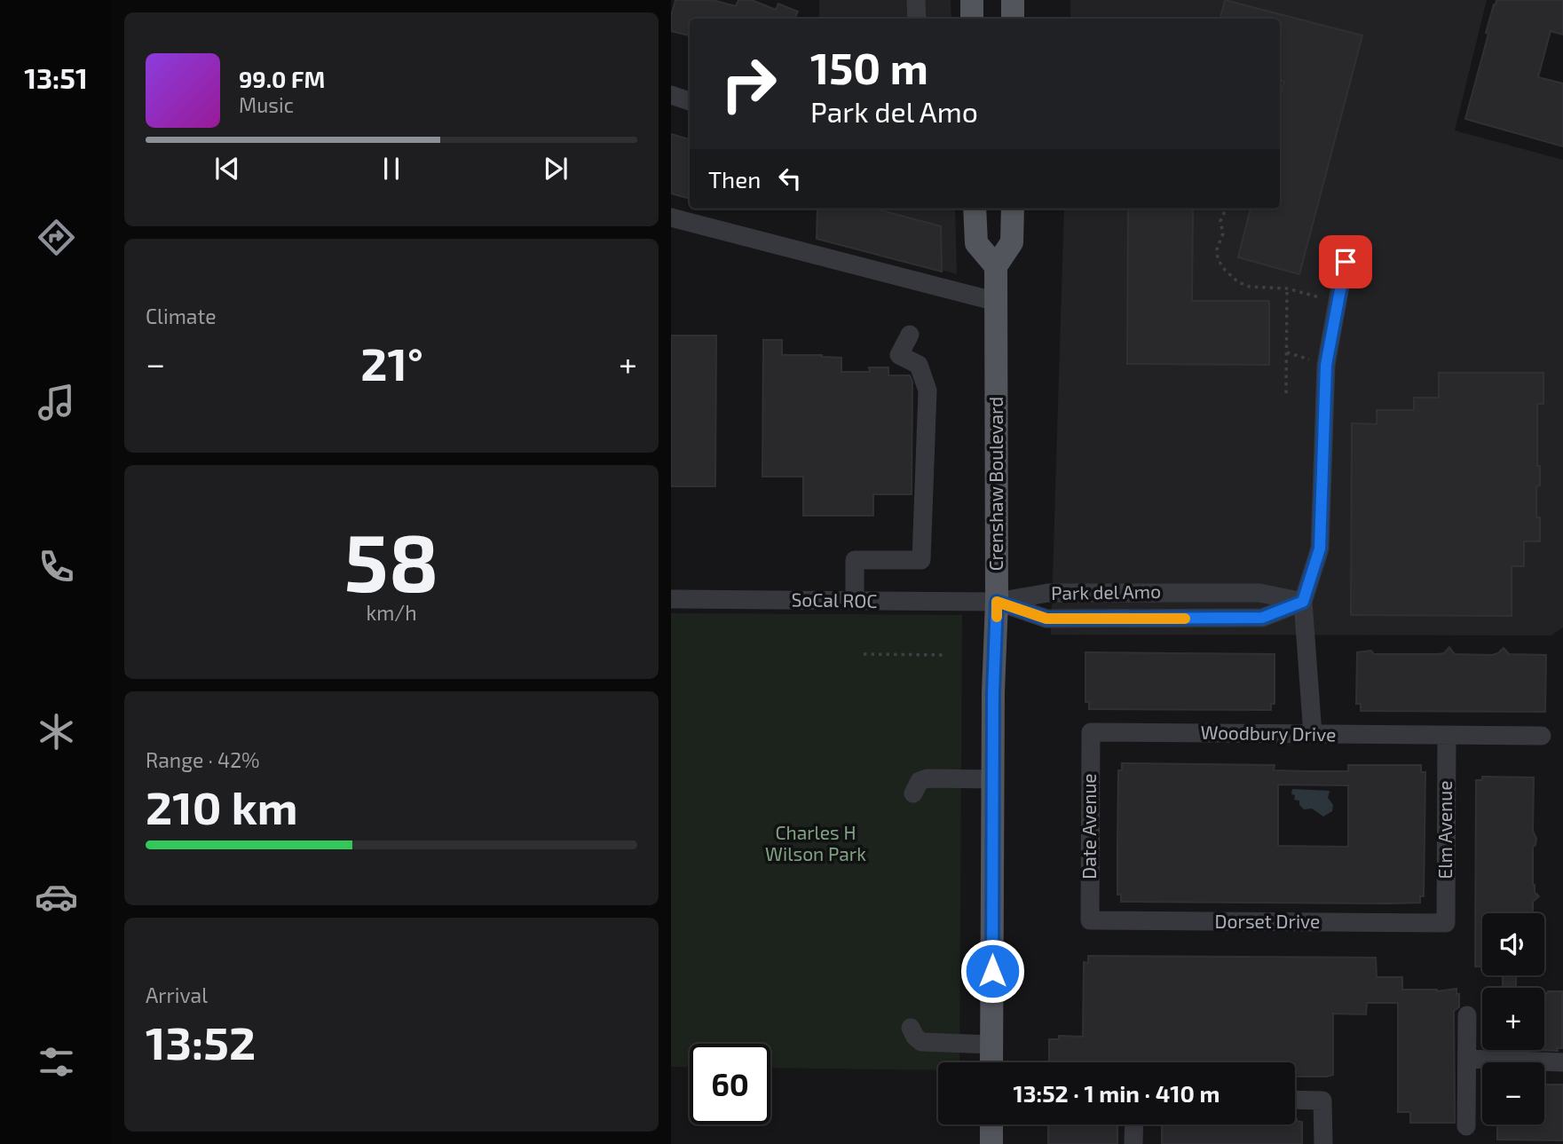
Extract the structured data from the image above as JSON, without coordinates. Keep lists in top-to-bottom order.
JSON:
{
  "streets": {
    "main road": ["Crenshaw Boulevard"],
    "street": [
      "Park del Amo",
      "SoCal ROC",
      "Woodbury Drive",
      "Date Avenue",
      "Elm Avenue",
      "Dorset Drive"
    ]
  },
  "crossings": [
    ["Crenshaw Boulevard", "Park del Amo"],
    ["Crenshaw Boulevard", "SoCal ROC"],
    ["Park del Amo", "SoCal ROC"],
    ["Woodbury Drive", "Date Avenue"],
    ["Woodbury Drive", "Elm Avenue"],
    ["Date Avenue", "Dorset Drive"],
    ["Elm Avenue", "Dorset Drive"]
  ],
  "parks": ["Charles H Wilson Park"],
  "page": {
    "tabs": "13:51",
    "turn": ["150 m", "Park del Amo"],
    "song": ["99.0 FM", "Music"],
    "then": "Then",
    "tile": [
      "Climate",
      ["58", "km/h"],
      ["Range · 42%", "210 km"],
      ["Arrival", "13:52"]
    ],
    "heat": ["−", "21°", "+"],
    "map_buttons": ["+", "−"],
    "limit": "60",
    "trip": "13:52 · 1 min · 410 m"
  }
}
